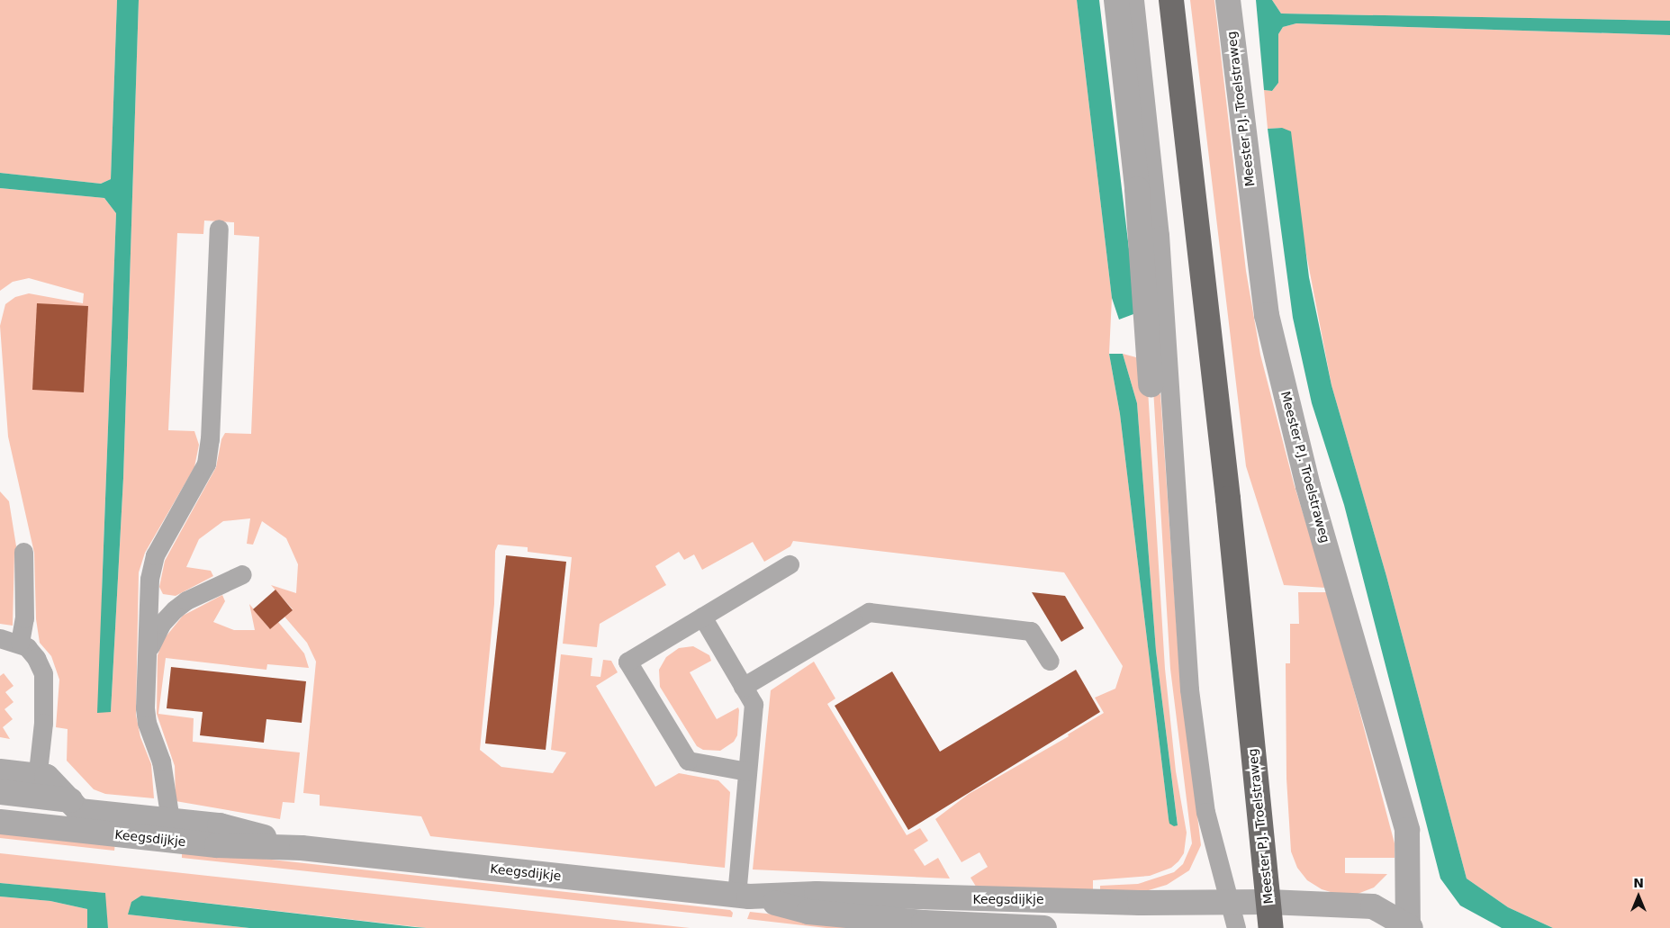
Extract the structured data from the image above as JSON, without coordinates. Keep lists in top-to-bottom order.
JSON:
{
  "streets": {
    "main road": ["Meester P.J. Troelstraweg"],
    "street": ["Keegsdijkje"]
  },
  "crossings": [
    ["Meester P.J. Troelstraweg", "Keegsdijkje"]
  ],
  "north": "top"
}
